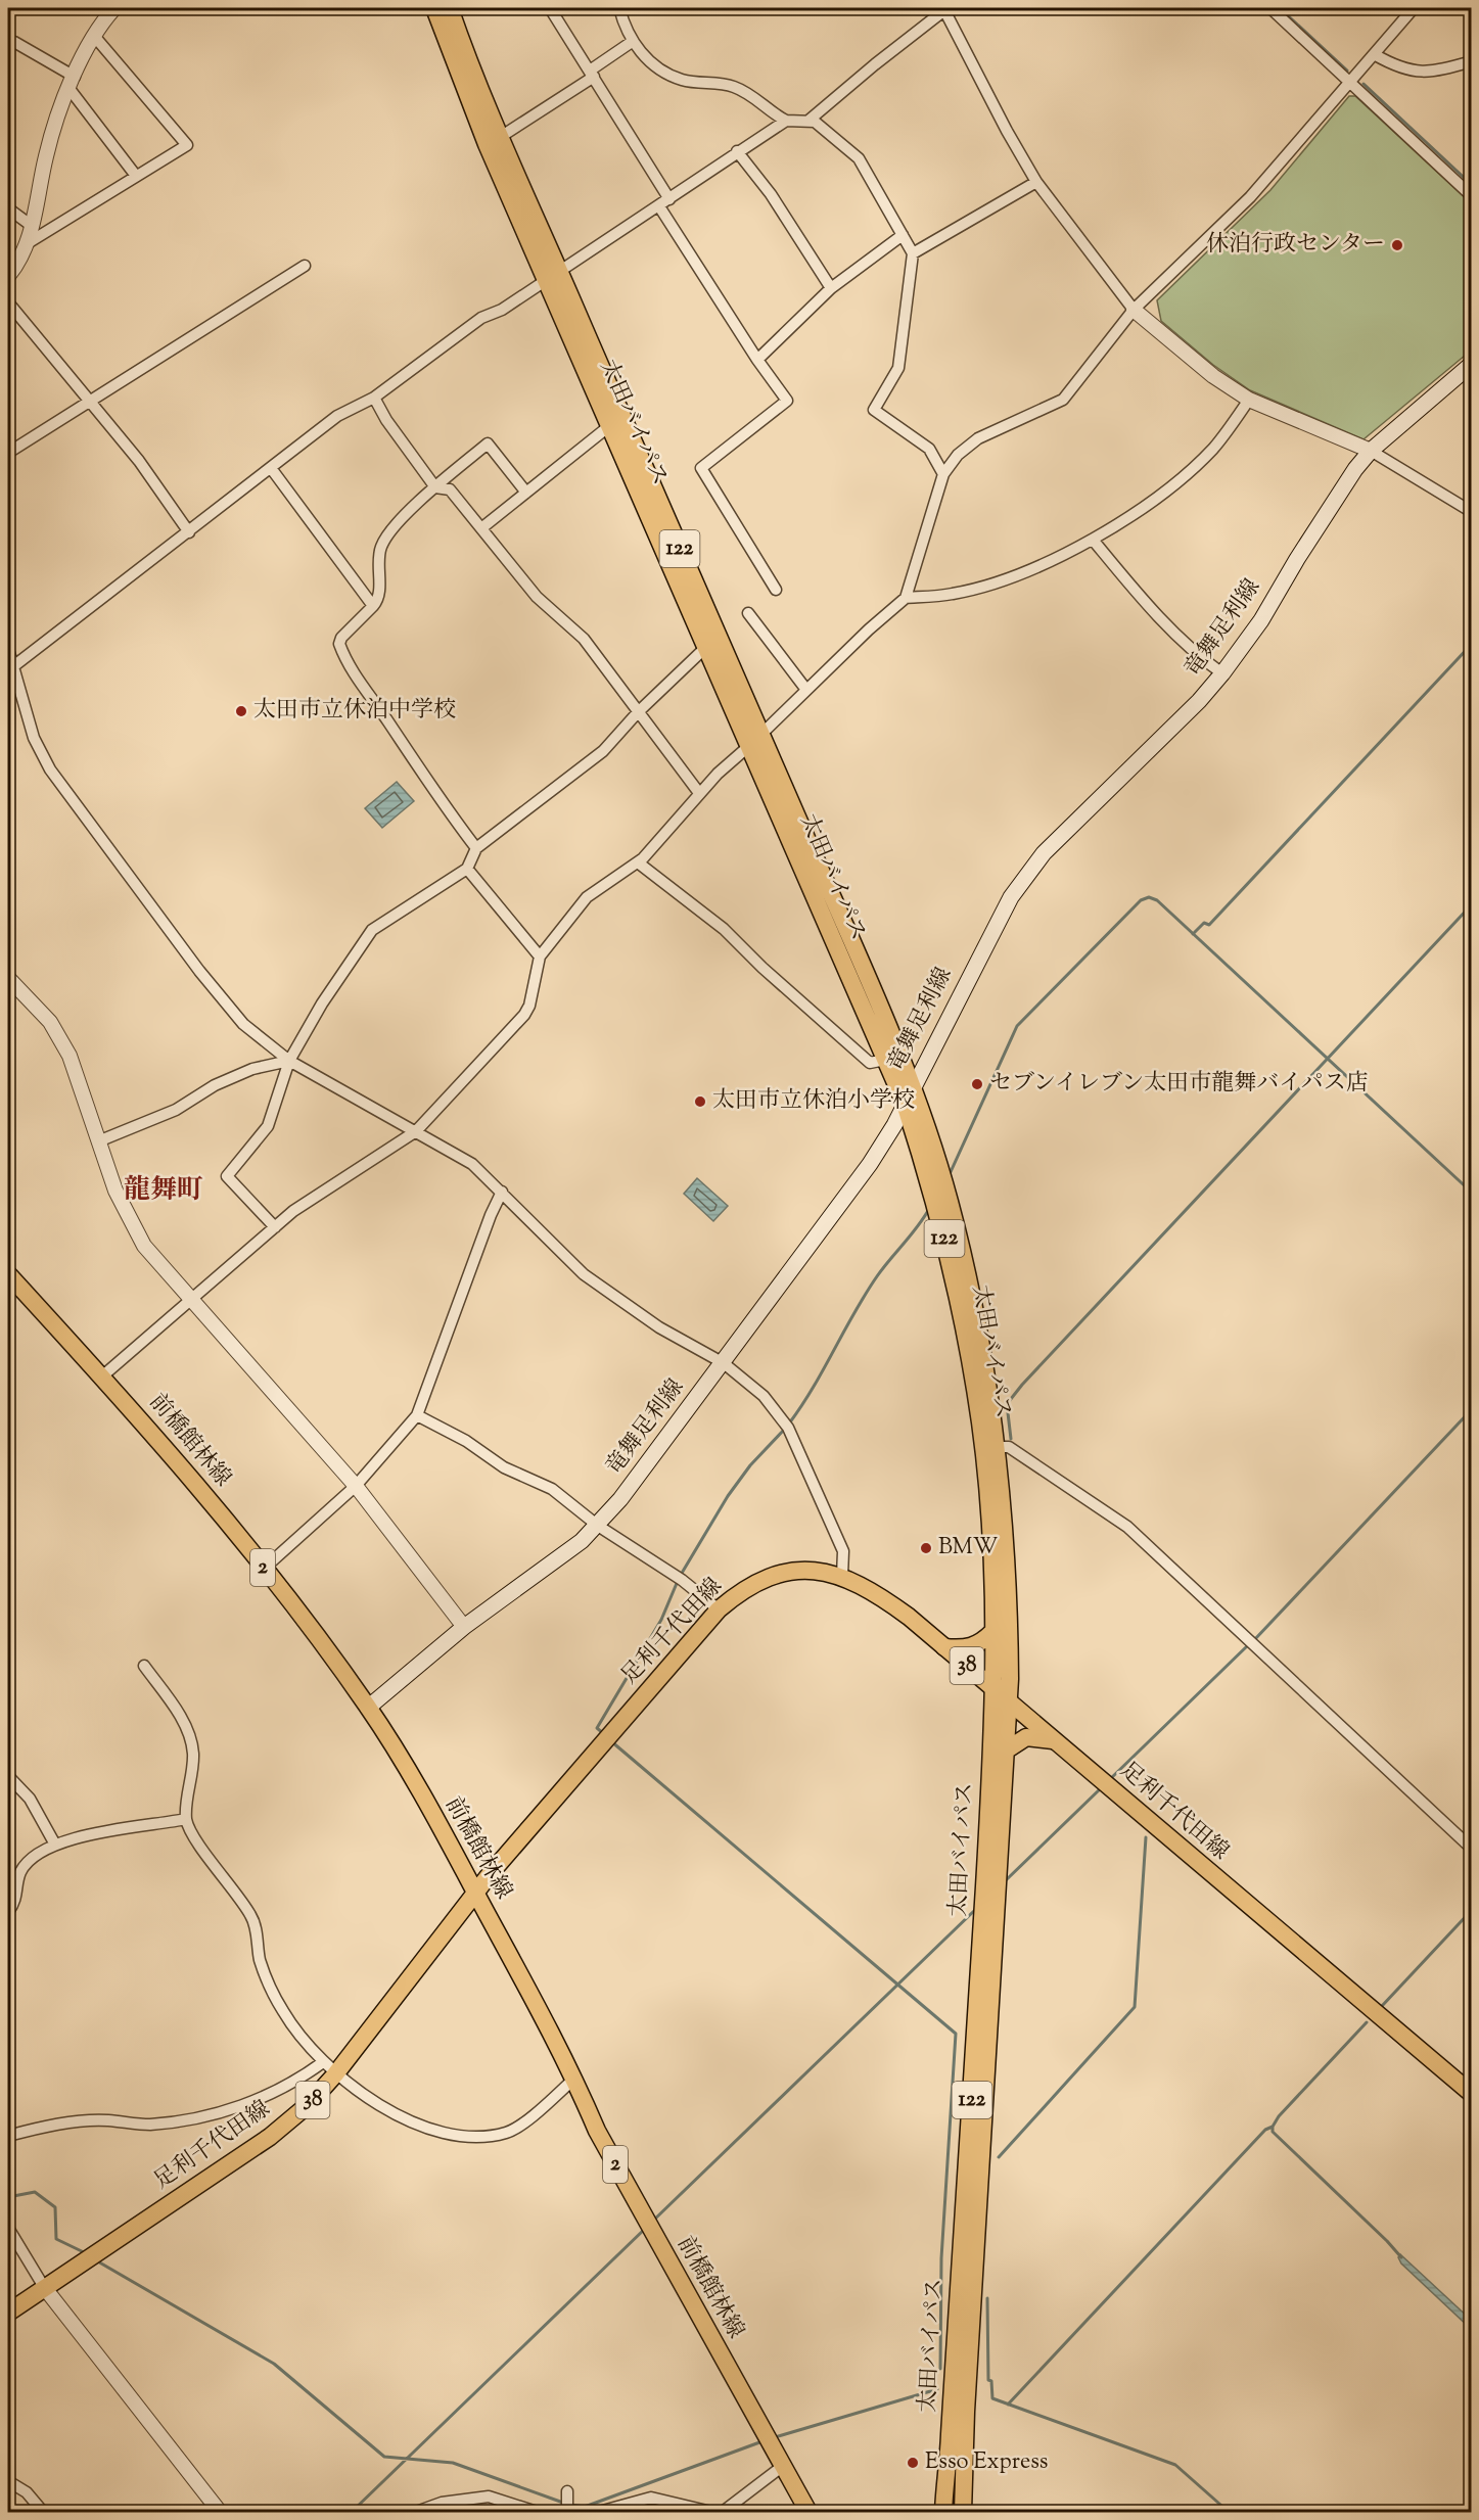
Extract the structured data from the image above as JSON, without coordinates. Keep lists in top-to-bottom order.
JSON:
{
  "streets": {
    "main road": [
      "太田バイパス",
      "122",
      "竜舞足利線",
      "前橋館林線",
      "2",
      "足利千代田線",
      "38"
    ]
  },
  "crossings": [
    ["太田バイパス", "竜舞足利線"],
    ["太田バイパス", "足利千代田線"],
    ["竜舞足利線", "前橋館林線"],
    ["前橋館林線", "足利千代田線"]
  ],
  "districts": ["龍舞町"],
  "places": [
    "休泊行政センター",
    "太田市立休泊中学校",
    "セブンイレブン太田市龍舞バイパス店",
    "太田市立休泊小学校",
    "BMW",
    "Esso Express"
  ]
}
